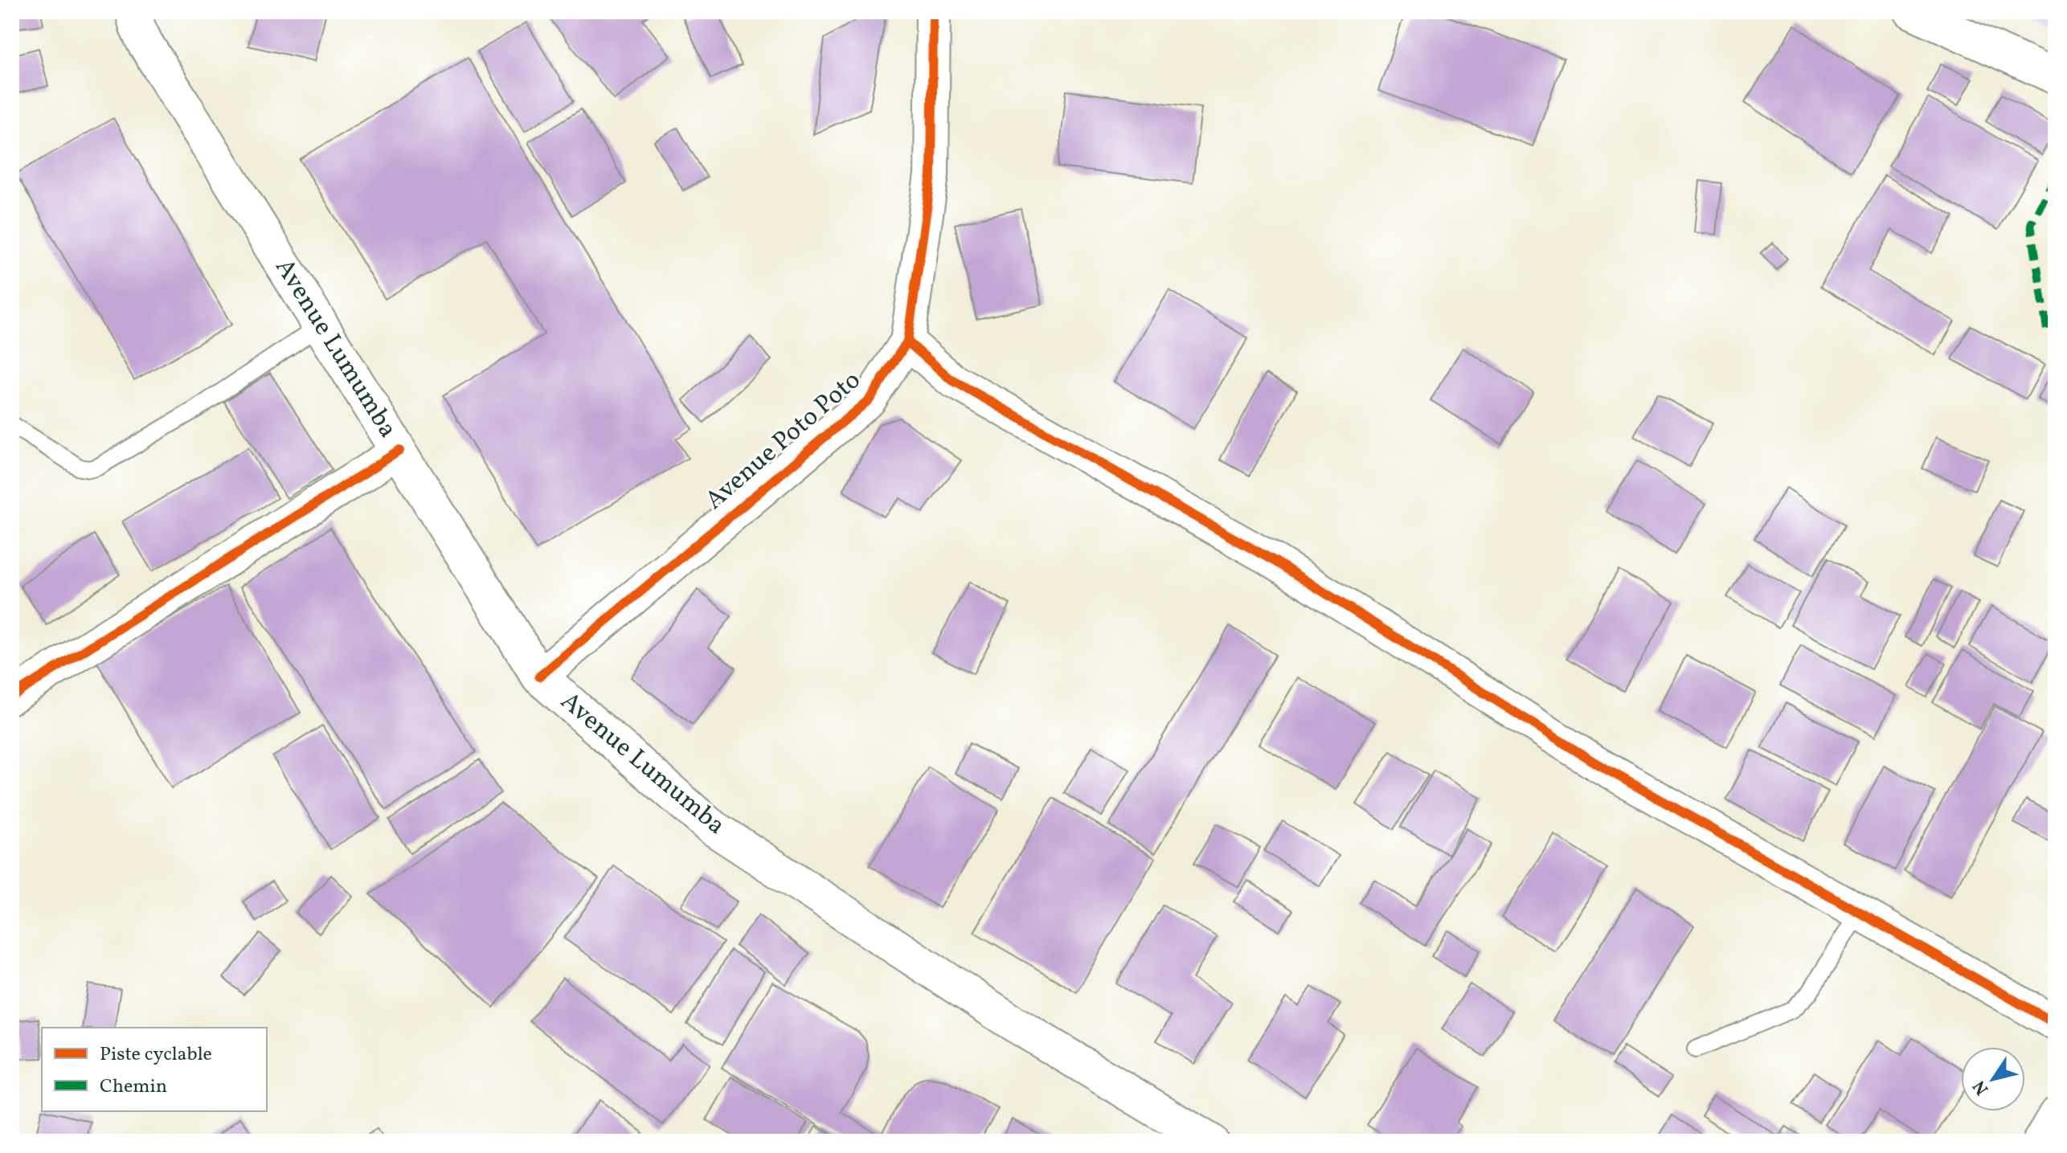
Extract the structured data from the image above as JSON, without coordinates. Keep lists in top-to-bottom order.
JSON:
{
  "streets": {
    "main road": ["Avenue Lumumba"],
    "street": ["Avenue Poto Poto"]
  },
  "crossings": [
    ["Avenue Lumumba", "Avenue Poto Poto"]
  ],
  "legend": ["Piste cyclable", "Chemin"],
  "north": "bottom left"
}
